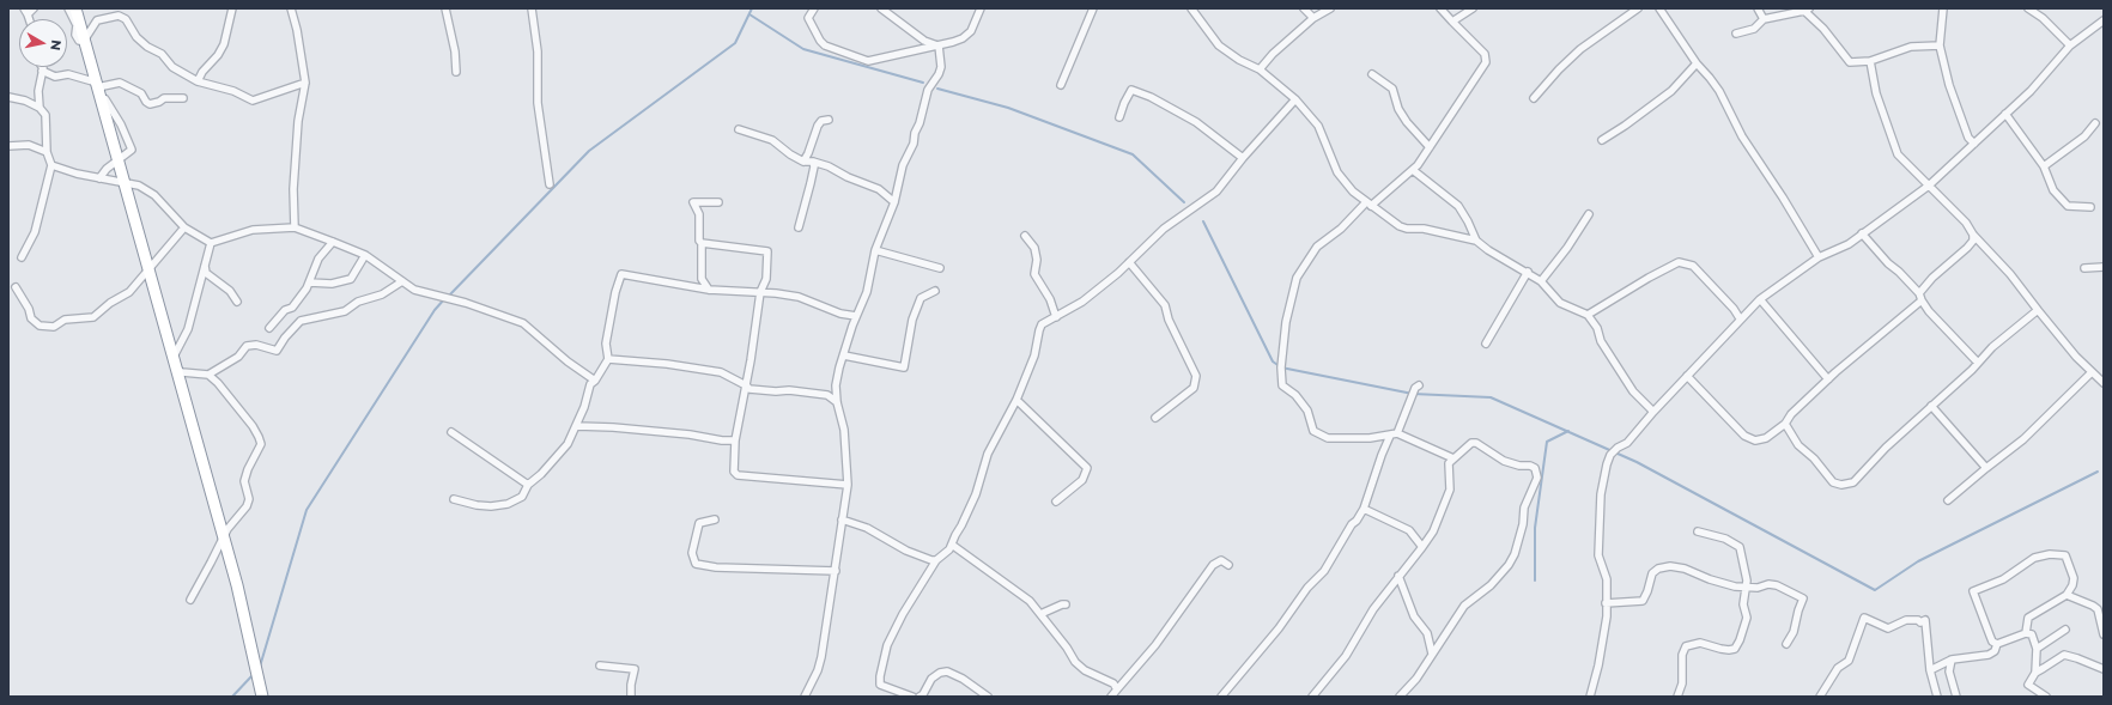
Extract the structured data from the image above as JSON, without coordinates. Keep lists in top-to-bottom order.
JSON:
{
  "north": "right"
}
